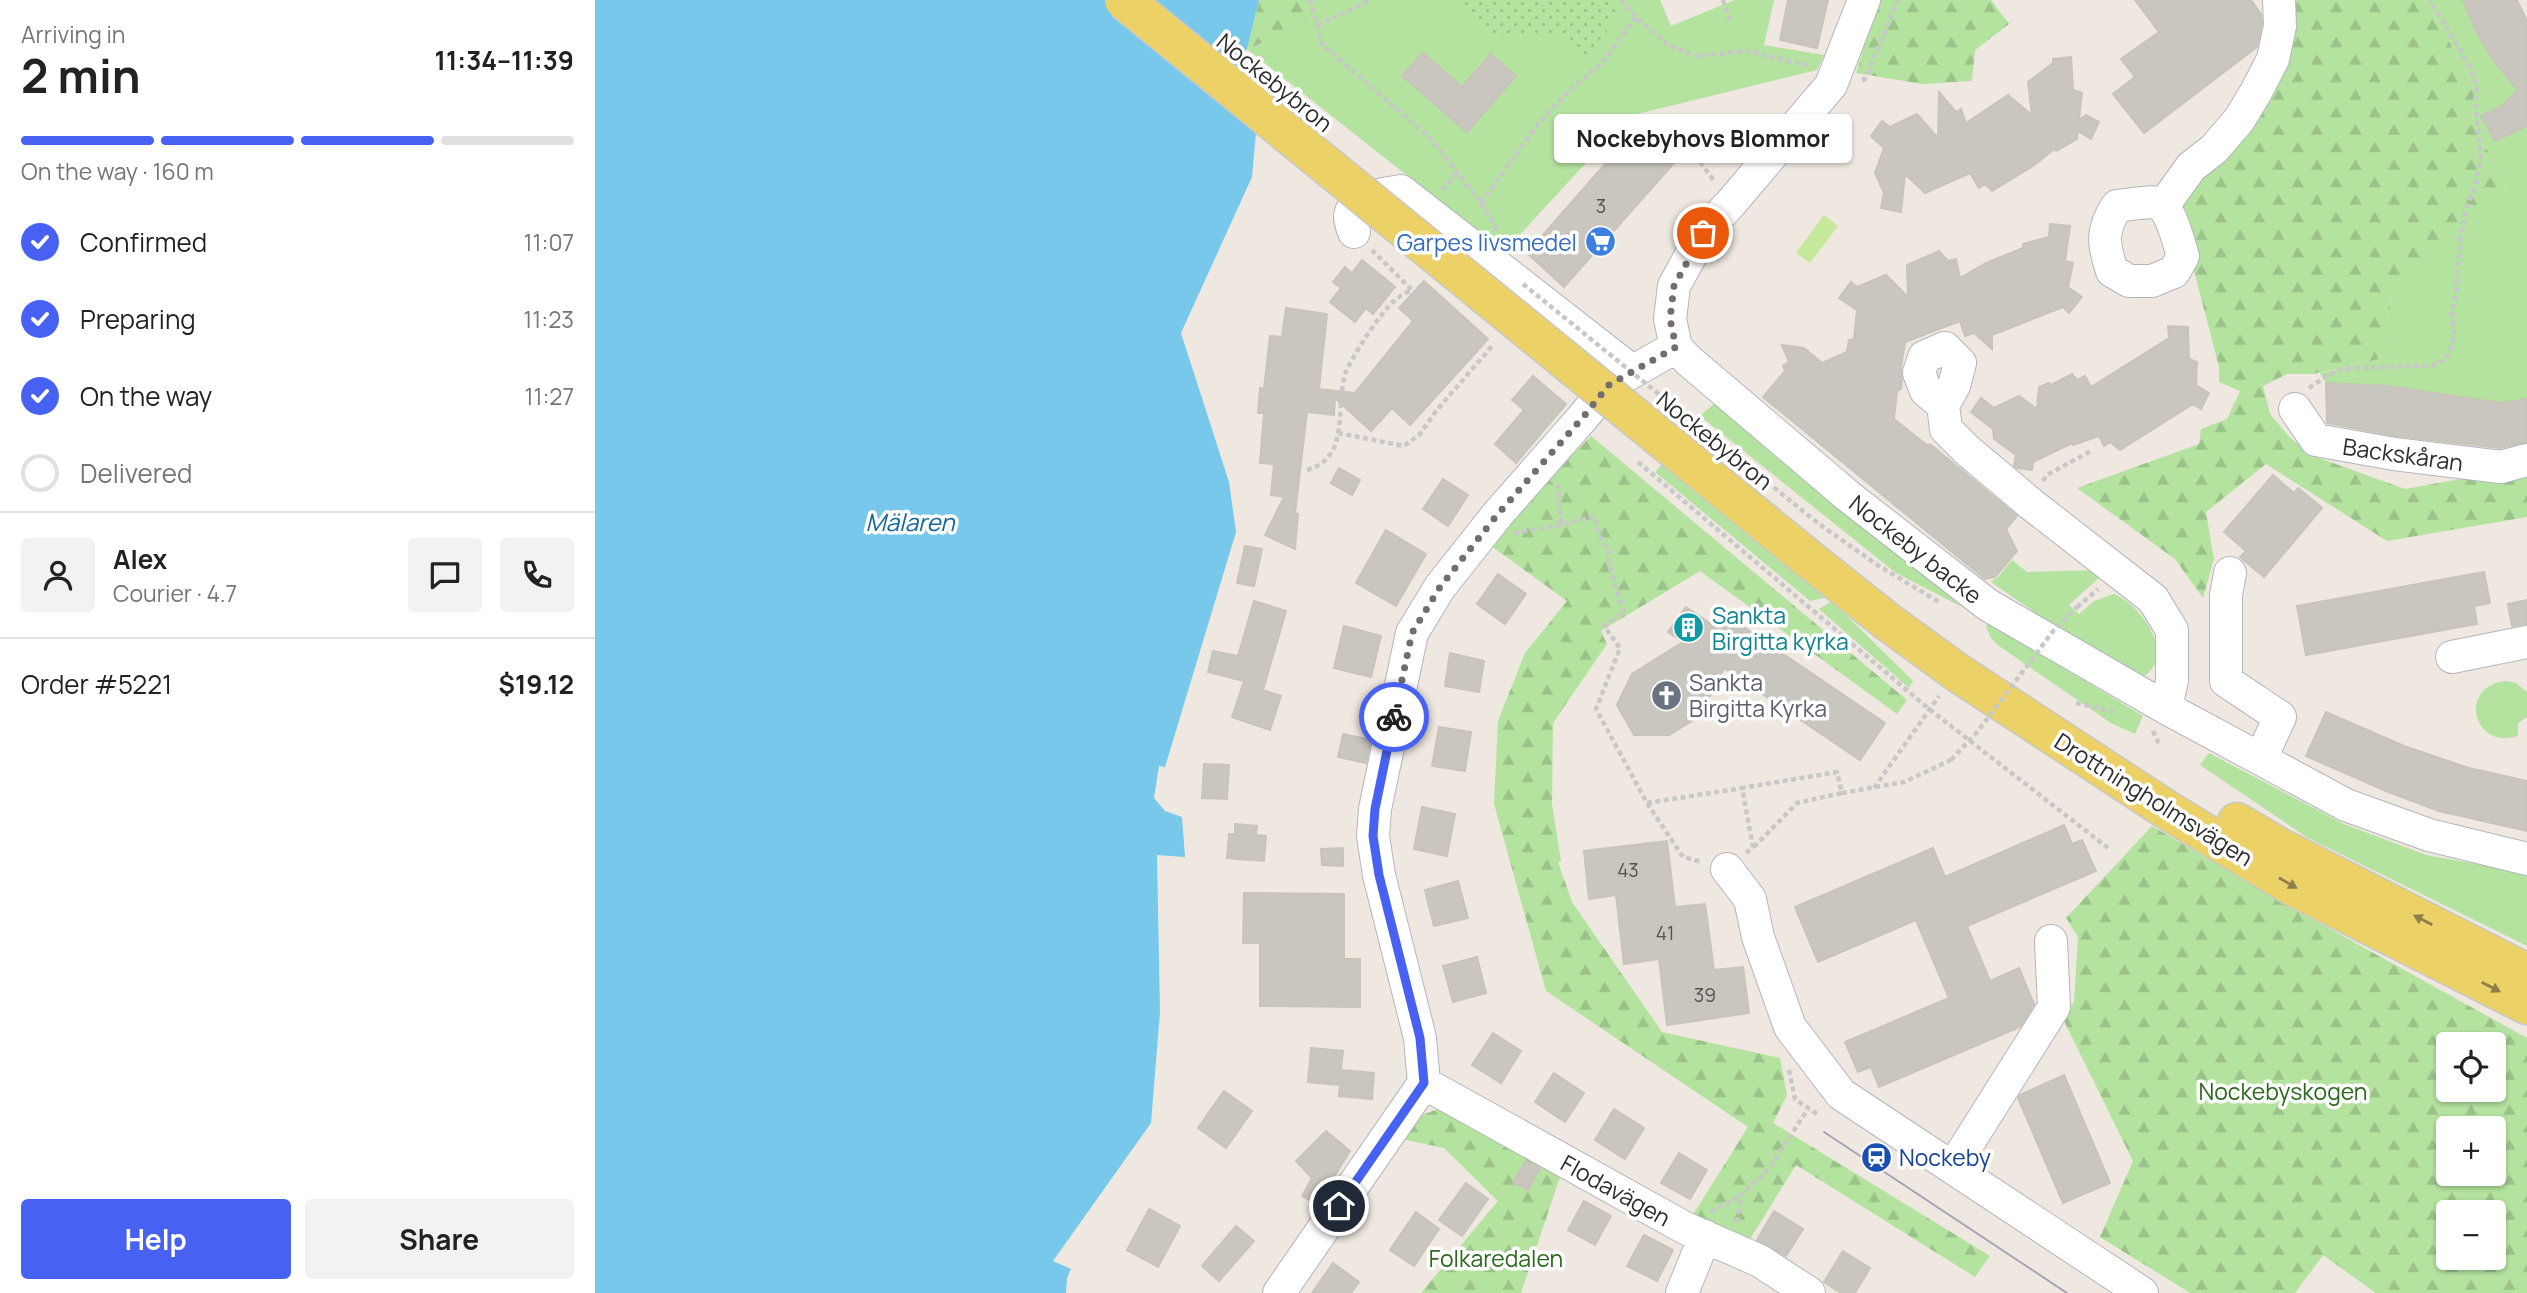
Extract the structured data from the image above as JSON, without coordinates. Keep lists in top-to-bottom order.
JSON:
{
  "streets": {
    "main road": ["Nockebybron", "Drottningholmsvägen"],
    "street": ["Backskåran", "Nockeby backe", "Flodavägen"]
  },
  "crossings": [
    ["Nockebybron", "Drottningholmsvägen"]
  ],
  "water": ["Mälaren"],
  "parks": ["Nockebyskogen", "Folkaredalen"],
  "places": {
    "other": ["Nockebyhovs Blommor"],
    "supermarket": ["Garpes livsmedel"],
    "building": ["Sankta Birgitta kyrka"],
    "church": ["Sankta Birgitta Kyrka"],
    "station": ["Nockeby"]
  },
  "house_numbers": [
    "3",
    "43",
    "41",
    "39"
  ],
  "page": {
    "heading": ["2 min", "Arriving in", "11:34–11:39"],
    "panel": [
      "Alex",
      "Courier · 4.7",
      "Order #5221",
      "$19.12"
    ],
    "bubble": "Nockebyhovs Blommor",
    "bar": "On the way · 160 m",
    "list": [
      ["Confirmed", "11:07"],
      ["Preparing", "11:23"],
      ["On the way", "11:27"],
      "Delivered"
    ],
    "map_buttons": ["+", "−"],
    "buttons": ["Help", "Share"]
  }
}
